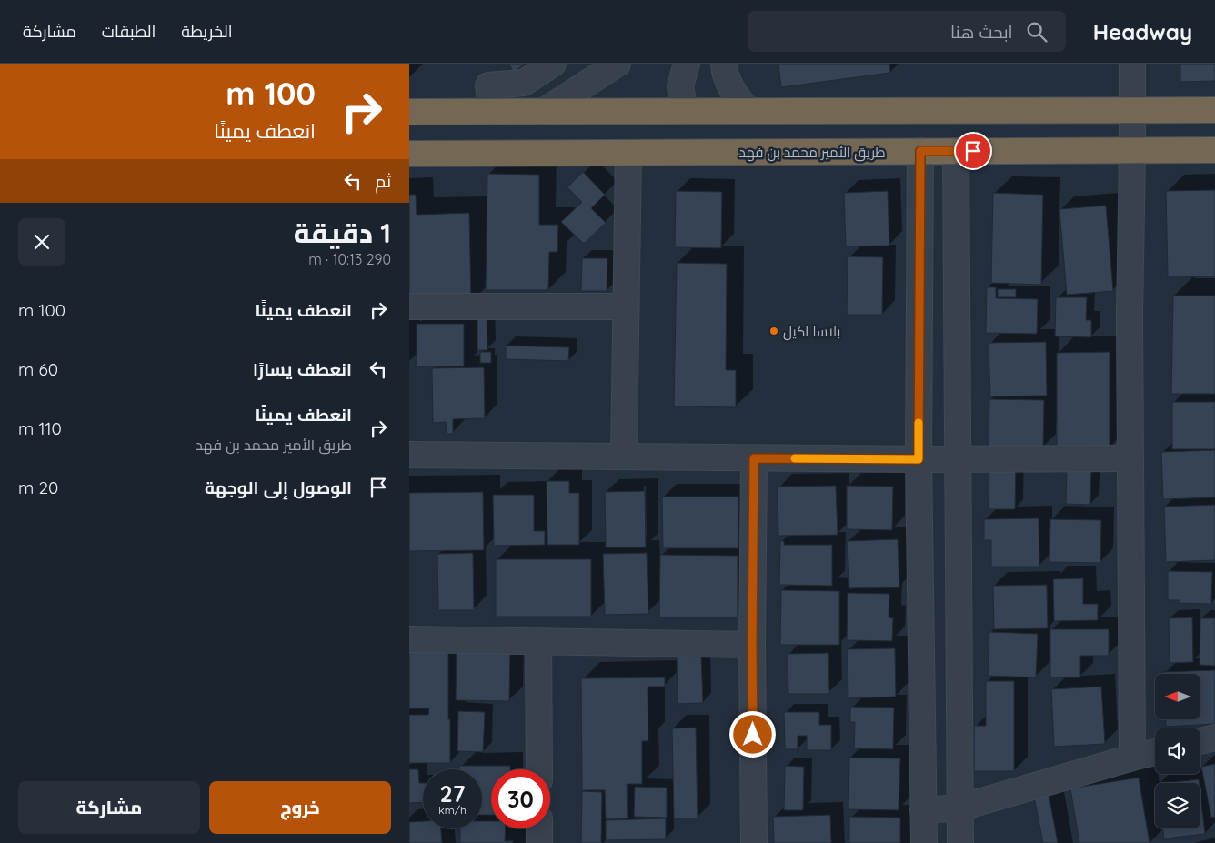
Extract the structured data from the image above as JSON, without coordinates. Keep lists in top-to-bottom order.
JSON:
{
  "streets": {
    "highway": ["طريق الأمير محمد بن فهد"]
  },
  "places": ["بلاسا اكيل"],
  "north": "left",
  "page": {
    "header": "Headway",
    "search": "ابحث هنا",
    "nav": ["الخريطة", "الطبقات", "مشاركة"],
    "turn": ["100 m", "انعطف يمينًا"],
    "then": "ثم",
    "heading": ["1 دقيقة", "290 m · 10:13"],
    "list": [
      {
        "name": "انعطف يمينًا",
        "value": "100 m"
      },
      {
        "name": "انعطف يسارًا",
        "value": "60 m"
      },
      {
        "name": "انعطف يمينًا",
        "note": "طريق الأمير محمد بن فهد",
        "value": "110 m"
      },
      {
        "name": "الوصول إلى الوجهة",
        "value": "20 m"
      }
    ],
    "speed": "27 km/h",
    "limit": "30",
    "buttons": ["خروج", "مشاركة"]
  }
}
